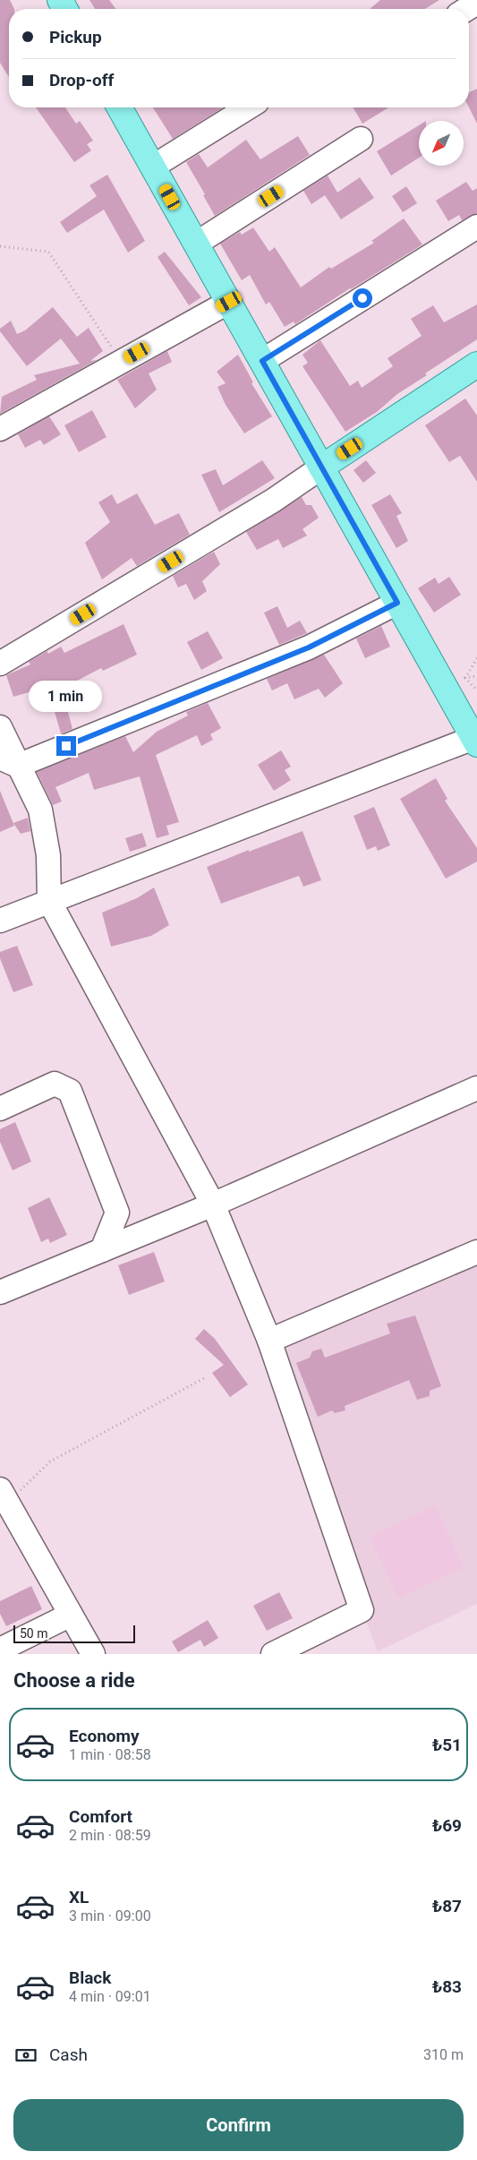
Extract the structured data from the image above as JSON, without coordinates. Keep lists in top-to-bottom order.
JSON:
{
  "scale_bar": "50 m",
  "north": "bottom left",
  "page": {
    "banner": ["Pickup", "Drop-off"],
    "bubble": "1 min",
    "scale": "50 m",
    "heading": "Choose a ride",
    "list": [
      {
        "name": "Economy",
        "note": "1 min · 08:58",
        "value": "₺51"
      },
      {
        "name": "Comfort",
        "note": "2 min · 08:59",
        "value": "₺69"
      },
      {
        "name": "XL",
        "note": "3 min · 09:00",
        "value": "₺87"
      },
      {
        "name": "Black",
        "note": "4 min · 09:01",
        "value": "₺83"
      }
    ],
    "pay": ["Cash", "310 m"],
    "buttons": "Confirm"
  }
}
